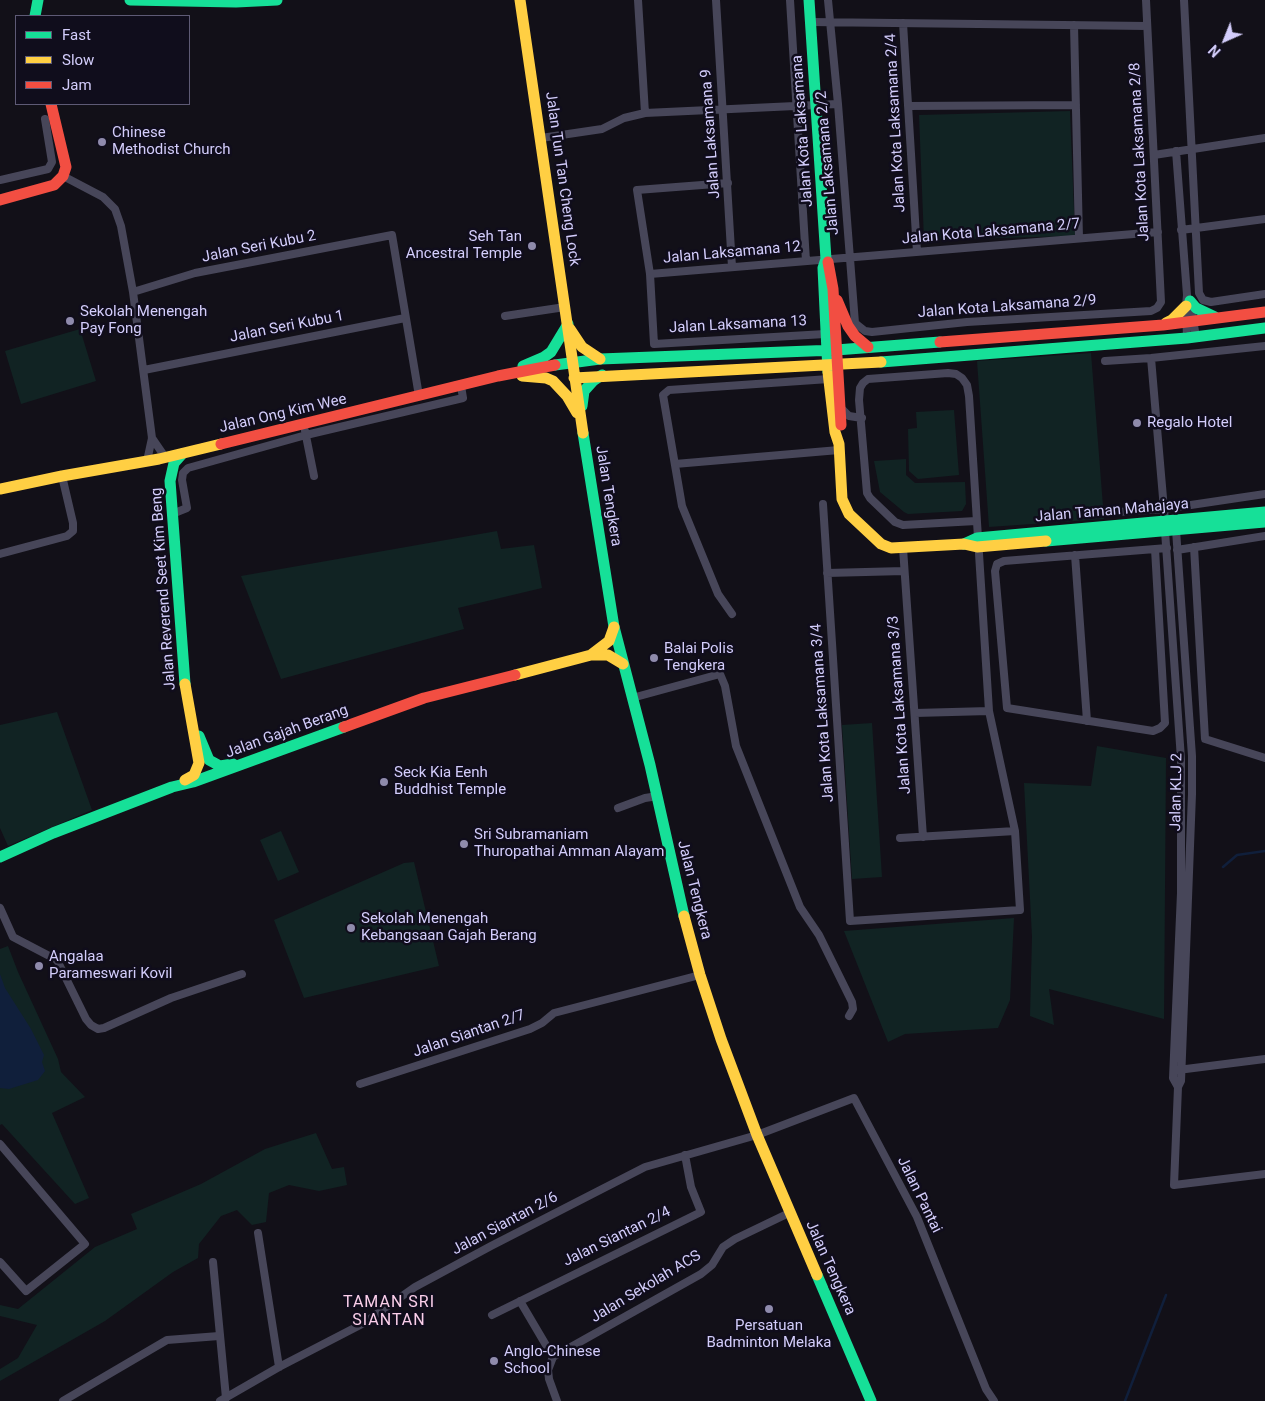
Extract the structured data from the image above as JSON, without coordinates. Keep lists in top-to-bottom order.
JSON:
{
  "streets": {
    "main road": [
      "Jalan Kota Laksamana",
      "Jalan Tun Tan Cheng Lock",
      "Jalan Ong Kim Wee",
      "Jalan Tengkera",
      "Jalan Taman Mahajaya",
      "Jalan Reverend Seet Kim Beng",
      "Jalan Gajah Berang"
    ],
    "street": [
      "Jalan Kota Laksamana 2/4",
      "Jalan Laksamana 9",
      "Jalan Kota Laksamana 2/8",
      "Jalan Laksamana 2/2",
      "Jalan Kota Laksamana 2/7",
      "Jalan Seri Kubu 2",
      "Jalan Laksamana 12",
      "Jalan Kota Laksamana 2/9",
      "Jalan Laksamana 13",
      "Jalan Seri Kubu 1",
      "Jalan Kota Laksamana 3/3",
      "Jalan Kota Laksamana 3/4",
      "Jalan KLJ 2",
      "Jalan Siantan 2/7",
      "Jalan Pantai",
      "Jalan Siantan 2/6",
      "Jalan Siantan 2/4",
      "Jalan Sekolah ACS"
    ]
  },
  "crossings": [
    ["Jalan Kota Laksamana 2/4", "Jalan Kota Laksamana 2/7"],
    ["Jalan Kota Laksamana", "Jalan Kota Laksamana 2/7"],
    ["Jalan Kota Laksamana", "Jalan Laksamana 12"],
    ["Jalan Kota Laksamana", "Jalan Laksamana 13"],
    ["Jalan Kota Laksamana", "Jalan Ong Kim Wee"],
    ["Jalan Kota Laksamana", "Jalan Taman Mahajaya"],
    ["Jalan Laksamana 9", "Jalan Laksamana 12"],
    ["Jalan Kota Laksamana 2/8", "Jalan Kota Laksamana 2/7"],
    ["Jalan Kota Laksamana 2/8", "Jalan Kota Laksamana 2/9"],
    ["Jalan Laksamana 2/2", "Jalan Kota Laksamana 2/7"],
    ["Jalan Laksamana 2/2", "Jalan Kota Laksamana 2/9"],
    ["Jalan Tun Tan Cheng Lock", "Jalan Ong Kim Wee"],
    ["Jalan Tun Tan Cheng Lock", "Jalan Tengkera"],
    ["Jalan Kota Laksamana 2/7", "Jalan Laksamana 12"],
    ["Jalan Seri Kubu 2", "Jalan Seri Kubu 1"],
    ["Jalan Laksamana 12", "Jalan Laksamana 13"],
    ["Jalan Ong Kim Wee", "Jalan Tengkera"],
    ["Jalan Ong Kim Wee", "Jalan Reverend Seet Kim Beng"],
    ["Jalan Tengkera", "Jalan Gajah Berang"],
    ["Jalan Tengkera", "Jalan Siantan 2/7"],
    ["Jalan Tengkera", "Jalan Pantai"],
    ["Jalan Tengkera", "Jalan Siantan 2/6"],
    ["Jalan Tengkera", "Jalan Sekolah ACS"],
    ["Jalan Taman Mahajaya", "Jalan Kota Laksamana 3/3"],
    ["Jalan Taman Mahajaya", "Jalan KLJ 2"],
    ["Jalan Reverend Seet Kim Beng", "Jalan Gajah Berang"],
    ["Jalan Pantai", "Jalan Siantan 2/6"],
    ["Jalan Siantan 2/6", "Jalan Siantan 2/4"]
  ],
  "districts": ["TAMAN SRI SIANTAN"],
  "places": [
    "Chinese Methodist Church",
    "Seh Tan Ancestral Temple",
    "Sekolah Menengah Pay Fong",
    "Regalo Hotel",
    "Balai Polis Tengkera",
    "Seck Kia Eenh Buddhist Temple",
    "Sri Subramaniam Thuropathai Amman Alayam",
    "Sekolah Menengah Kebangsaan Gajah Berang",
    "Angalaa Parameswari Kovil",
    "Persatuan Badminton Melaka",
    "Anglo-Chinese School"
  ],
  "legend": ["Fast", "Slow", "Jam"],
  "north": "bottom left"
}
